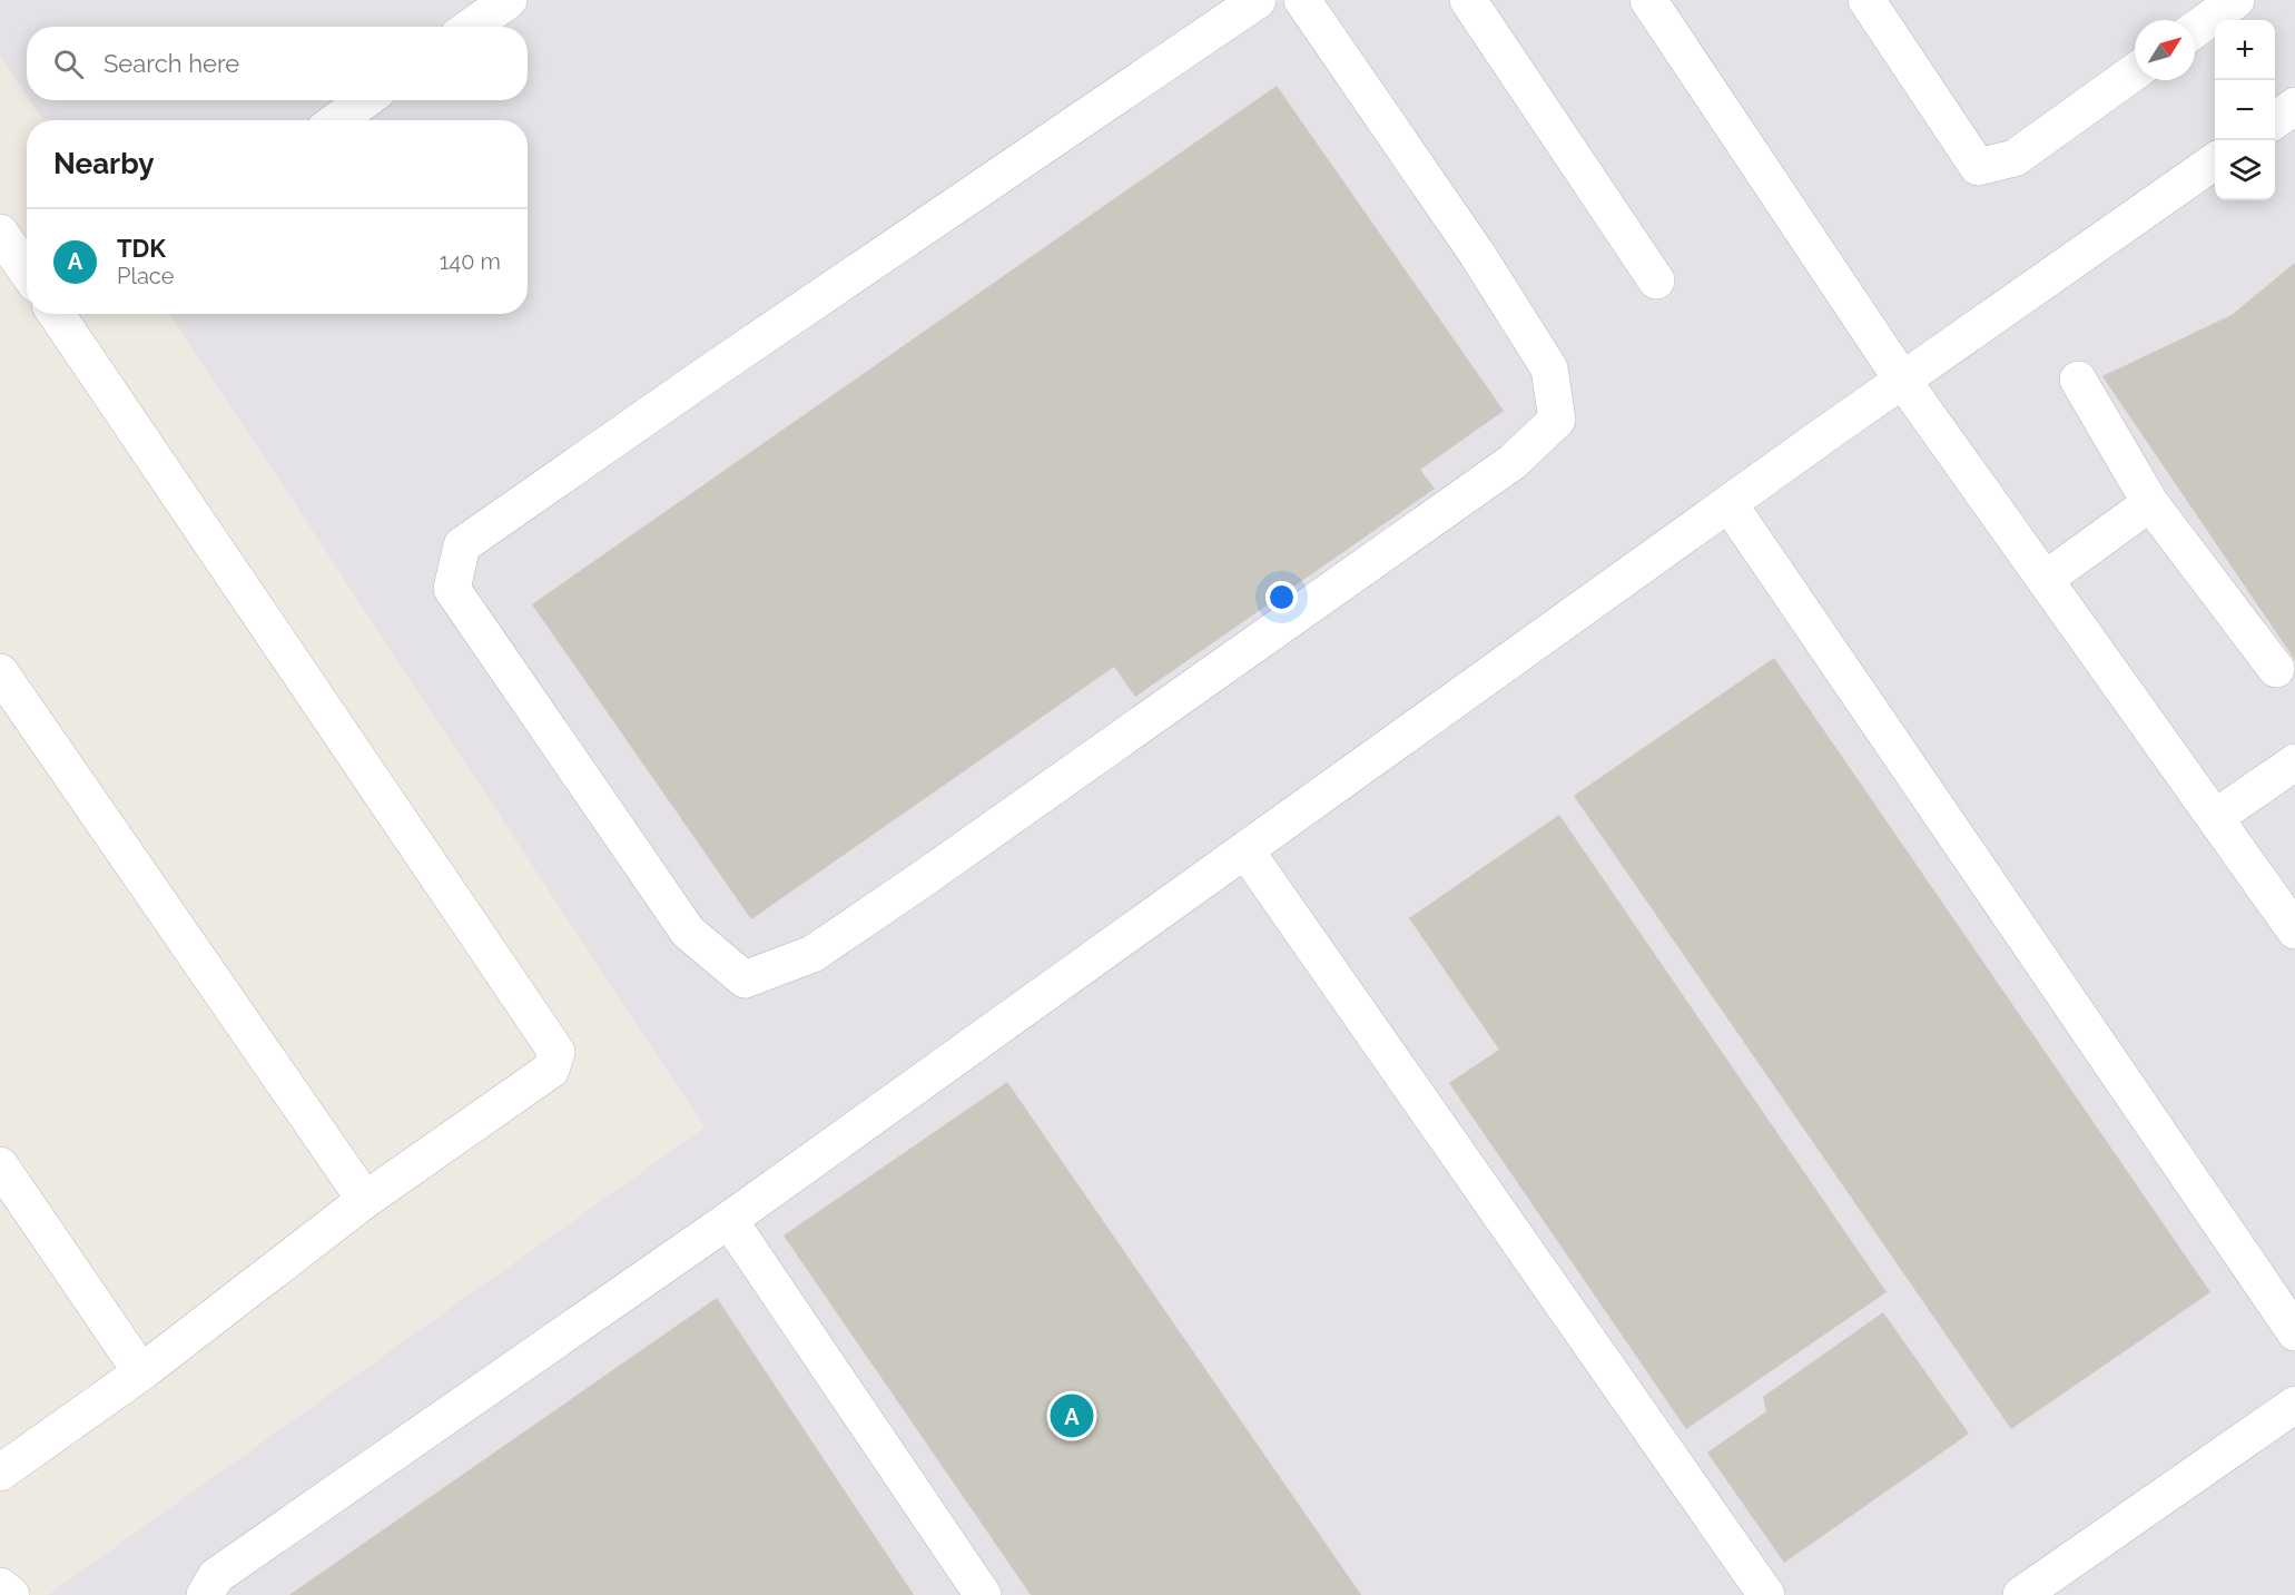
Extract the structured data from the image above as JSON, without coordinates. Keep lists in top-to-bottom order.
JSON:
{
  "north": "top right",
  "page": {
    "map_buttons": ["+", "−"],
    "search": "Search here",
    "heading": "Nearby",
    "list": [
      {
        "mark": "A",
        "name": "TDK",
        "note": "Place",
        "value": "140 m"
      }
    ],
    "pins": "A"
  }
}
